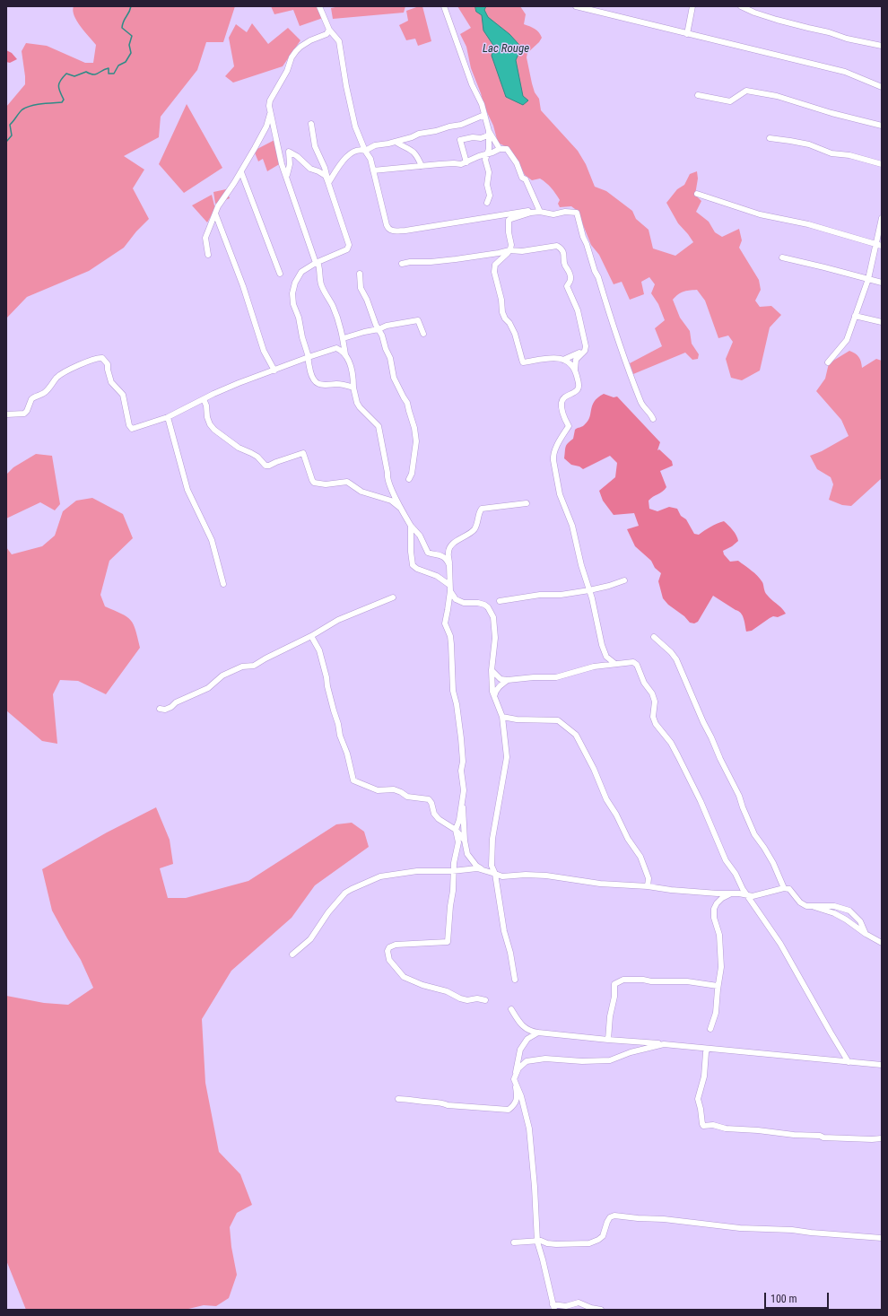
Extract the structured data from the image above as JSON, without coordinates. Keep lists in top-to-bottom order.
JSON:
{
  "water": ["Lac Rouge"],
  "scale_bar": "100 m"
}
